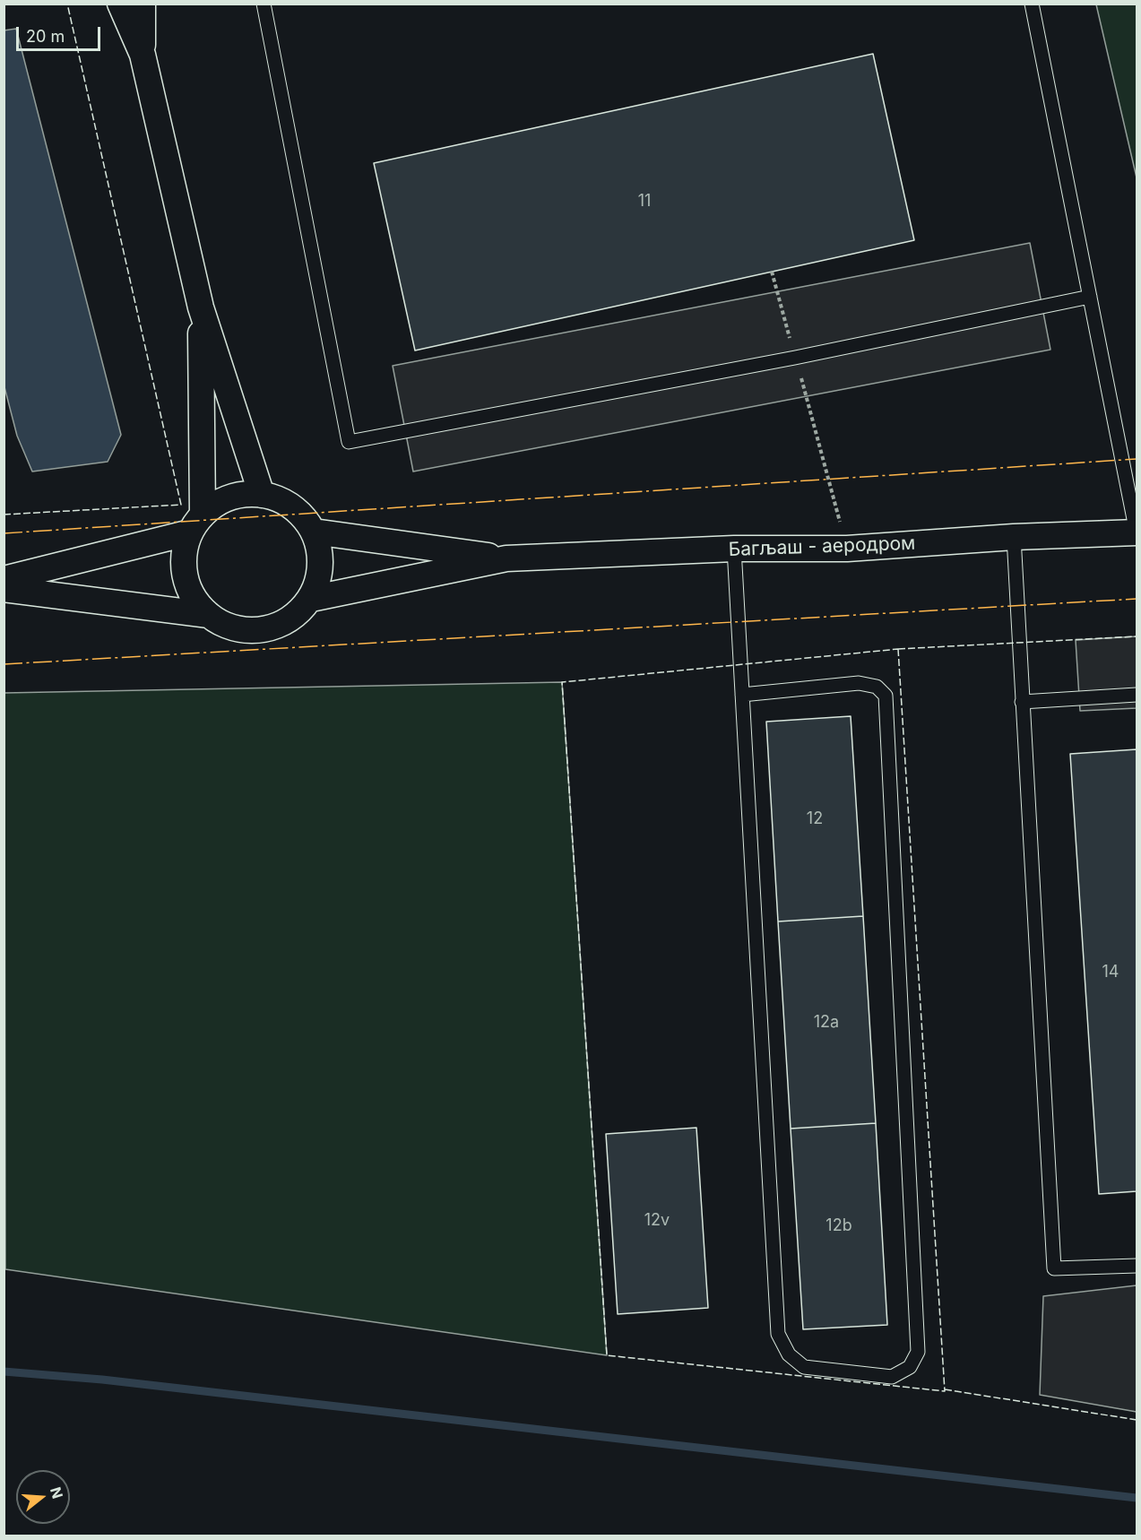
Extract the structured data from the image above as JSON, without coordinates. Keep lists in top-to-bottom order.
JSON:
{
  "streets": {
    "street": ["Багљаш - аеродром"]
  },
  "house_numbers": [
    "11",
    "12",
    "14",
    "12a",
    "12v",
    "12b"
  ],
  "scale_bar": "20 m",
  "north": "right"
}
